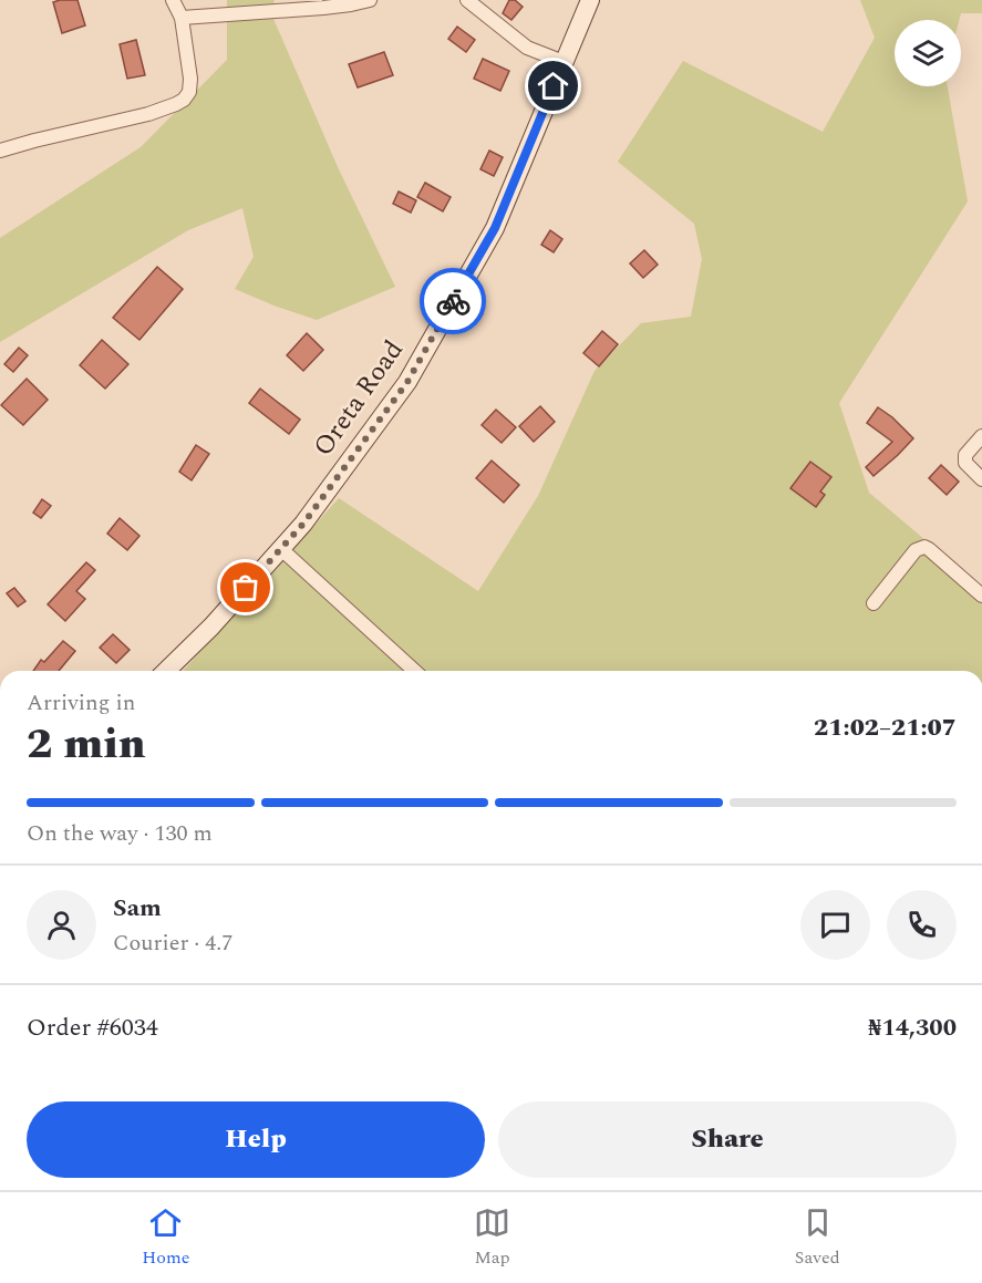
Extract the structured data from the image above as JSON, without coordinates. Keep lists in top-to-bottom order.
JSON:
{
  "streets": {
    "street": ["Oreta Road"]
  },
  "page": {
    "heading": ["2 min", "Arriving in", "21:02–21:07"],
    "panel": [
      "Sam",
      "Courier · 4.7",
      "Order #6034",
      "₦14,300"
    ],
    "bar": "On the way · 130 m",
    "buttons": ["Help", "Share"],
    "tabs": ["Home", "Map", "Saved"]
  }
}
